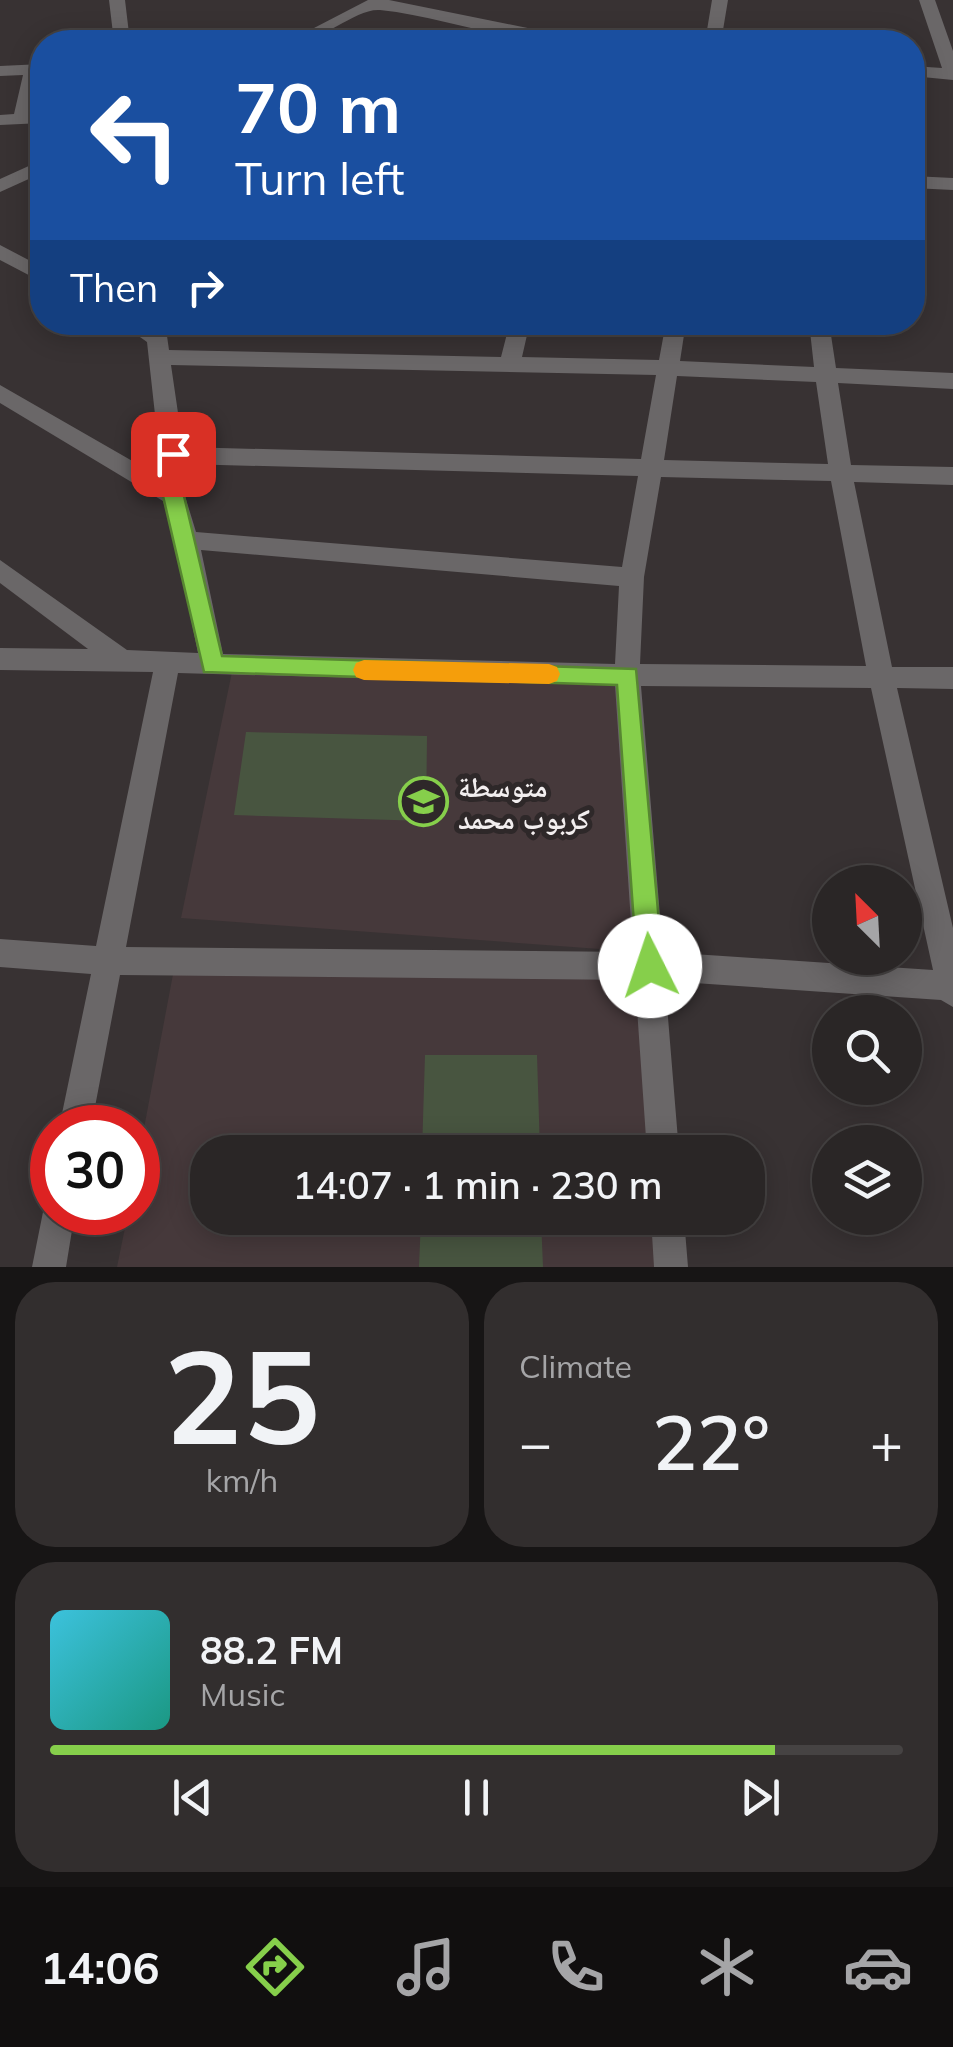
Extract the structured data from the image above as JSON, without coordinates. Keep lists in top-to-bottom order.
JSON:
{
  "places": {
    "school or university": ["متوسطة كربوب محمد"]
  },
  "north": "top left",
  "page": {
    "turn": ["70 m", "Turn left"],
    "then": "Then",
    "limit": "30",
    "trip": "14:07 · 1 min · 230 m",
    "tile": [
      ["25", "km/h"],
      "Climate"
    ],
    "heat": ["−", "22°", "+"],
    "song": ["88.2 FM", "Music"],
    "tabs": "14:06"
  }
}
